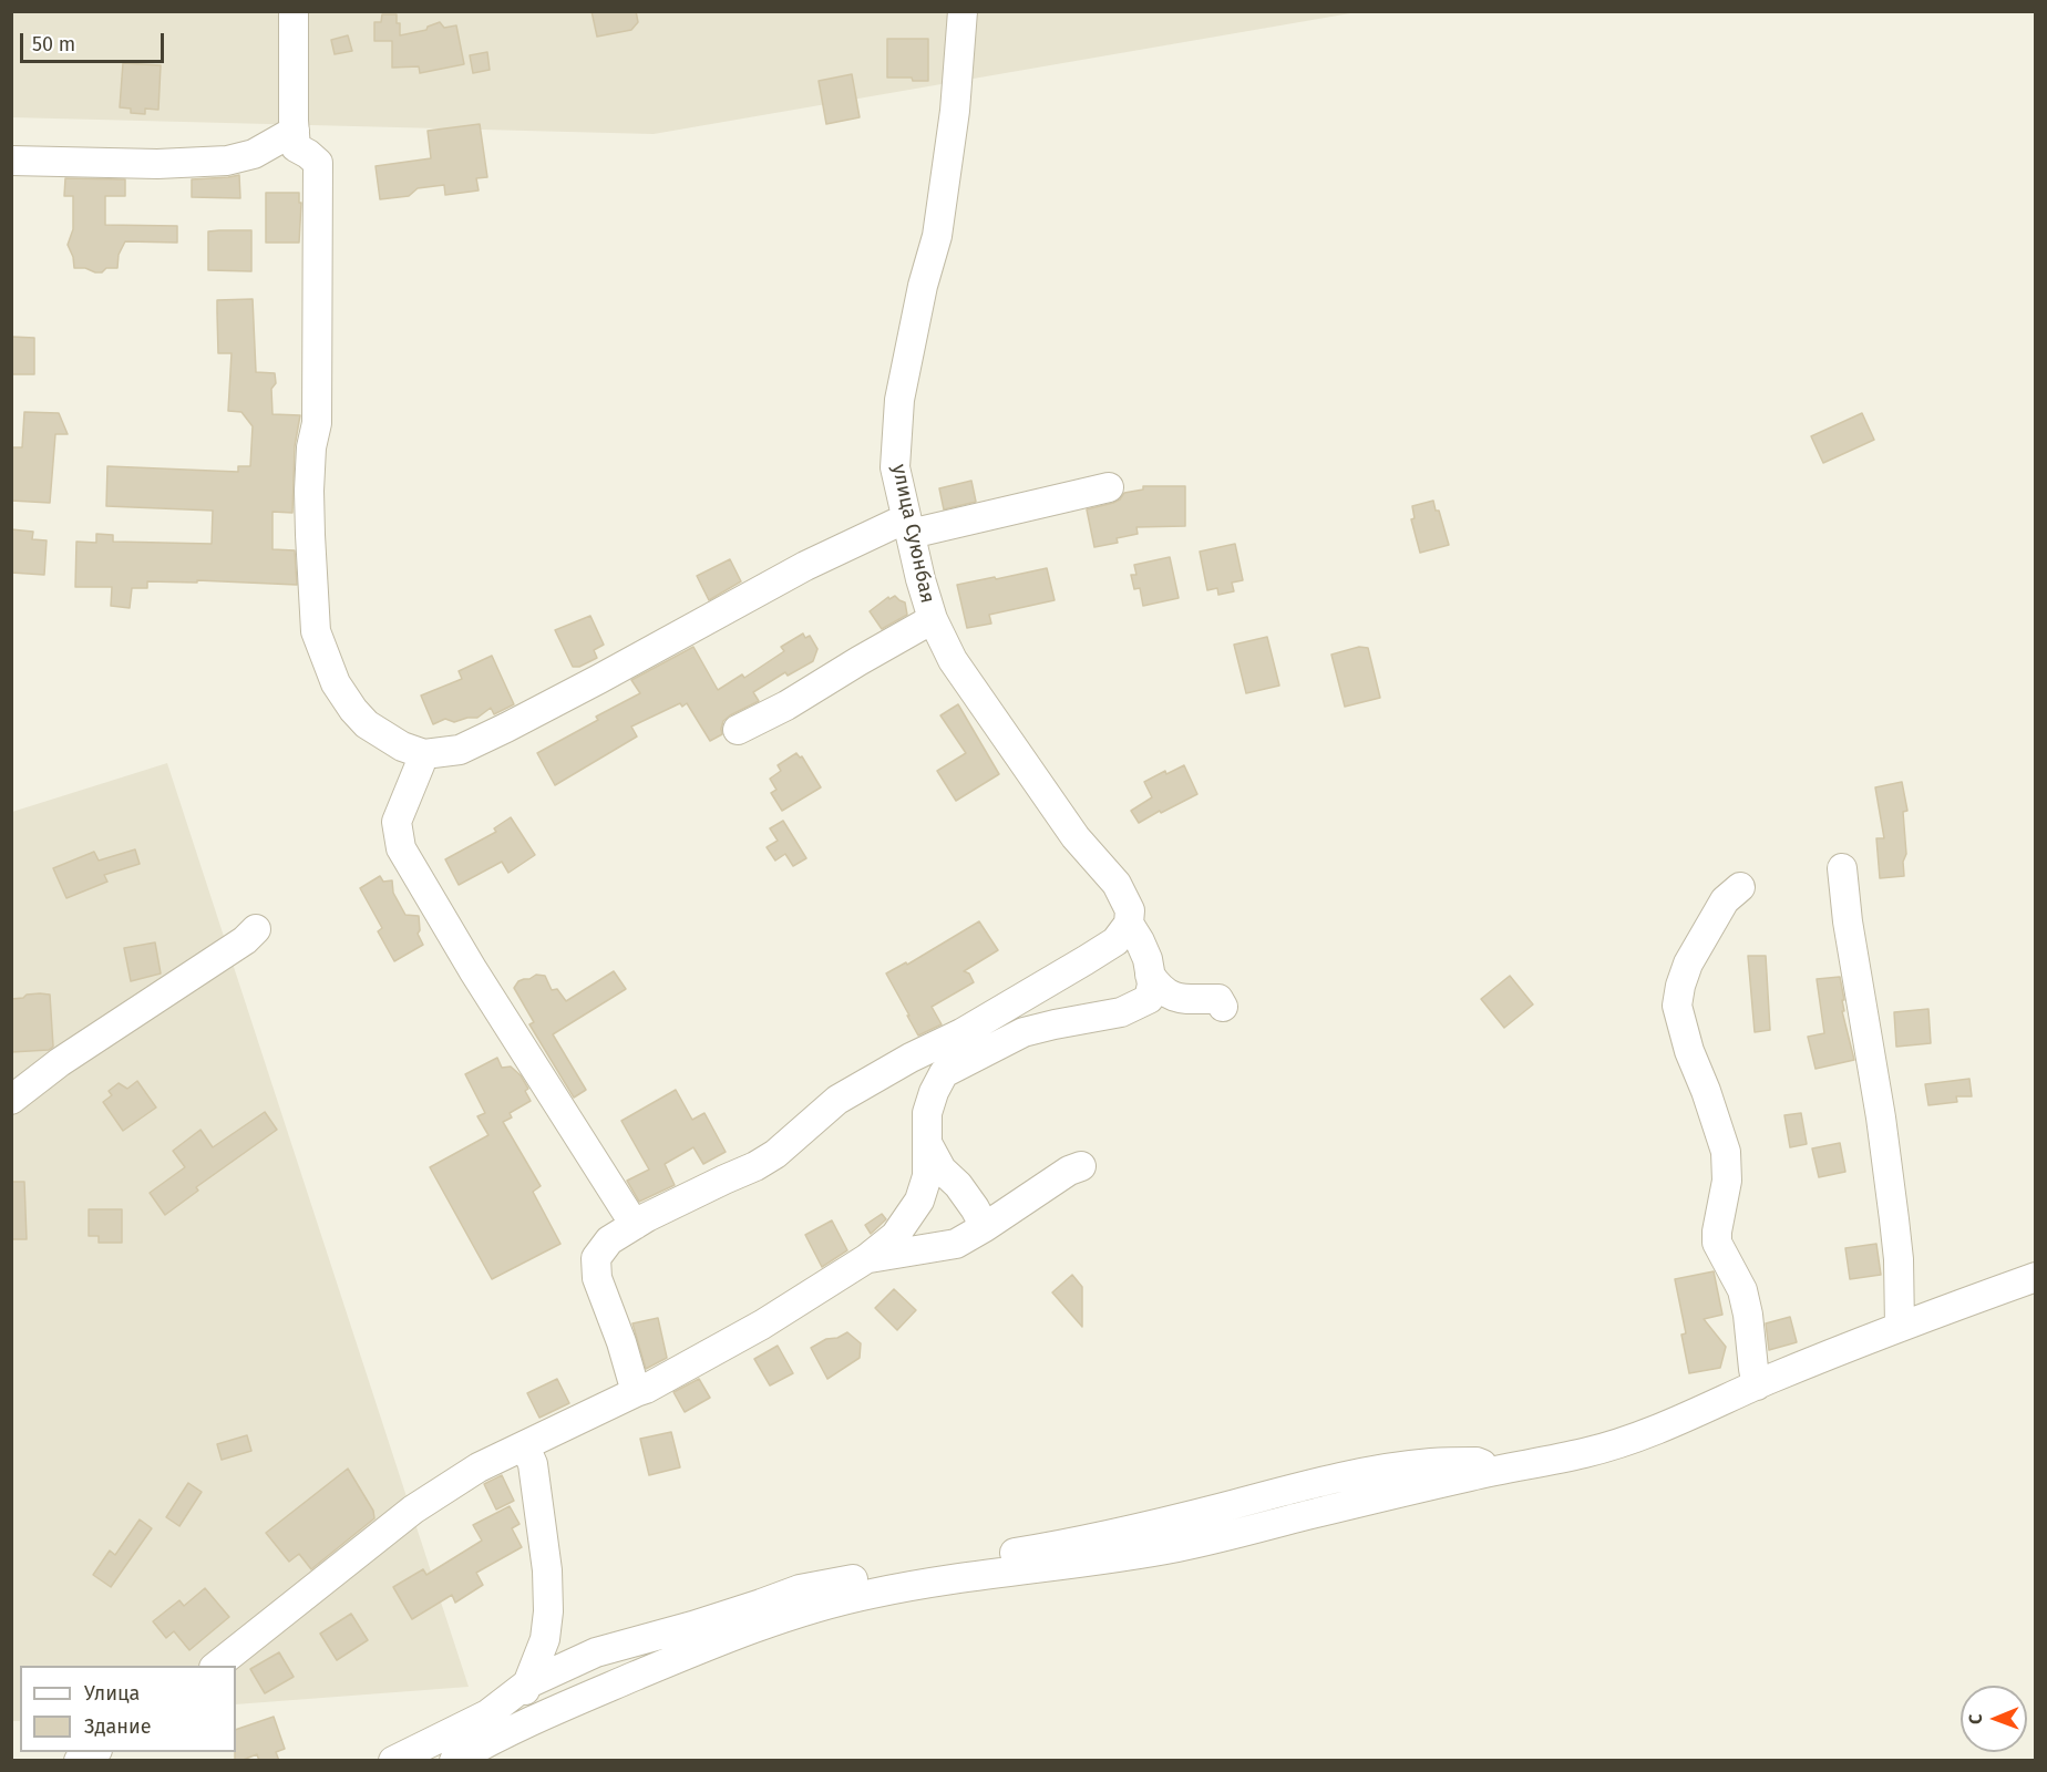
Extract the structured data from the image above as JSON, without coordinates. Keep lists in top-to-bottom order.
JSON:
{
  "streets": {
    "street": ["улица Суюнбая"]
  },
  "legend": ["Улица", "Здание"],
  "scale_bar": "50 m",
  "north": "left"
}
